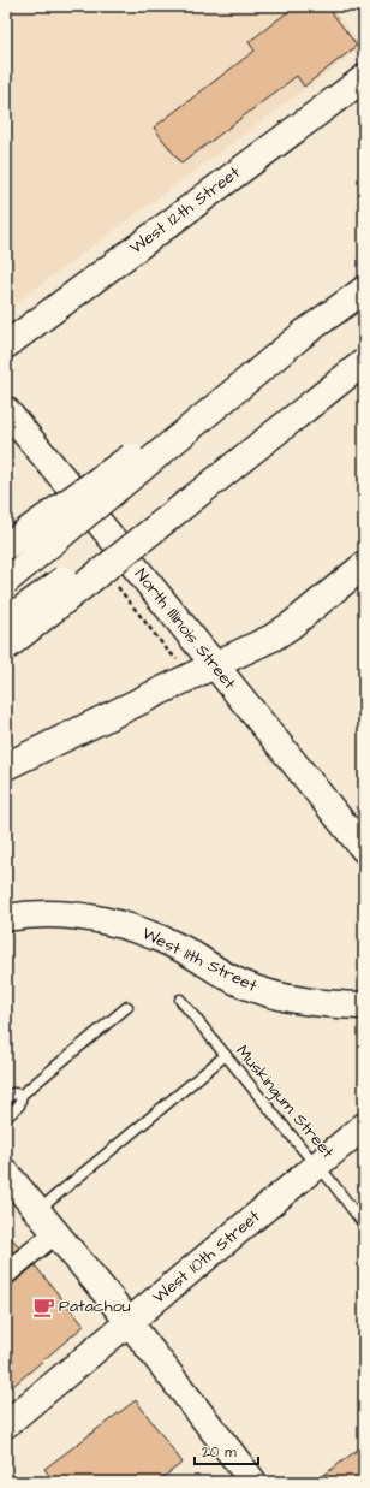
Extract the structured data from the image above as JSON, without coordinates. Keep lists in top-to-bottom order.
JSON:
{
  "streets": {
    "main road": [
      "West 12th Street",
      "North Illinois Street",
      "West 11th Street",
      "West 10th Street"
    ],
    "lane": ["Muskingum Street"]
  },
  "crossings": [
    ["Muskingum Street", "West 10th Street"]
  ],
  "places": {
    "cafe": ["Patachou"]
  },
  "scale_bar": "20 m"
}
